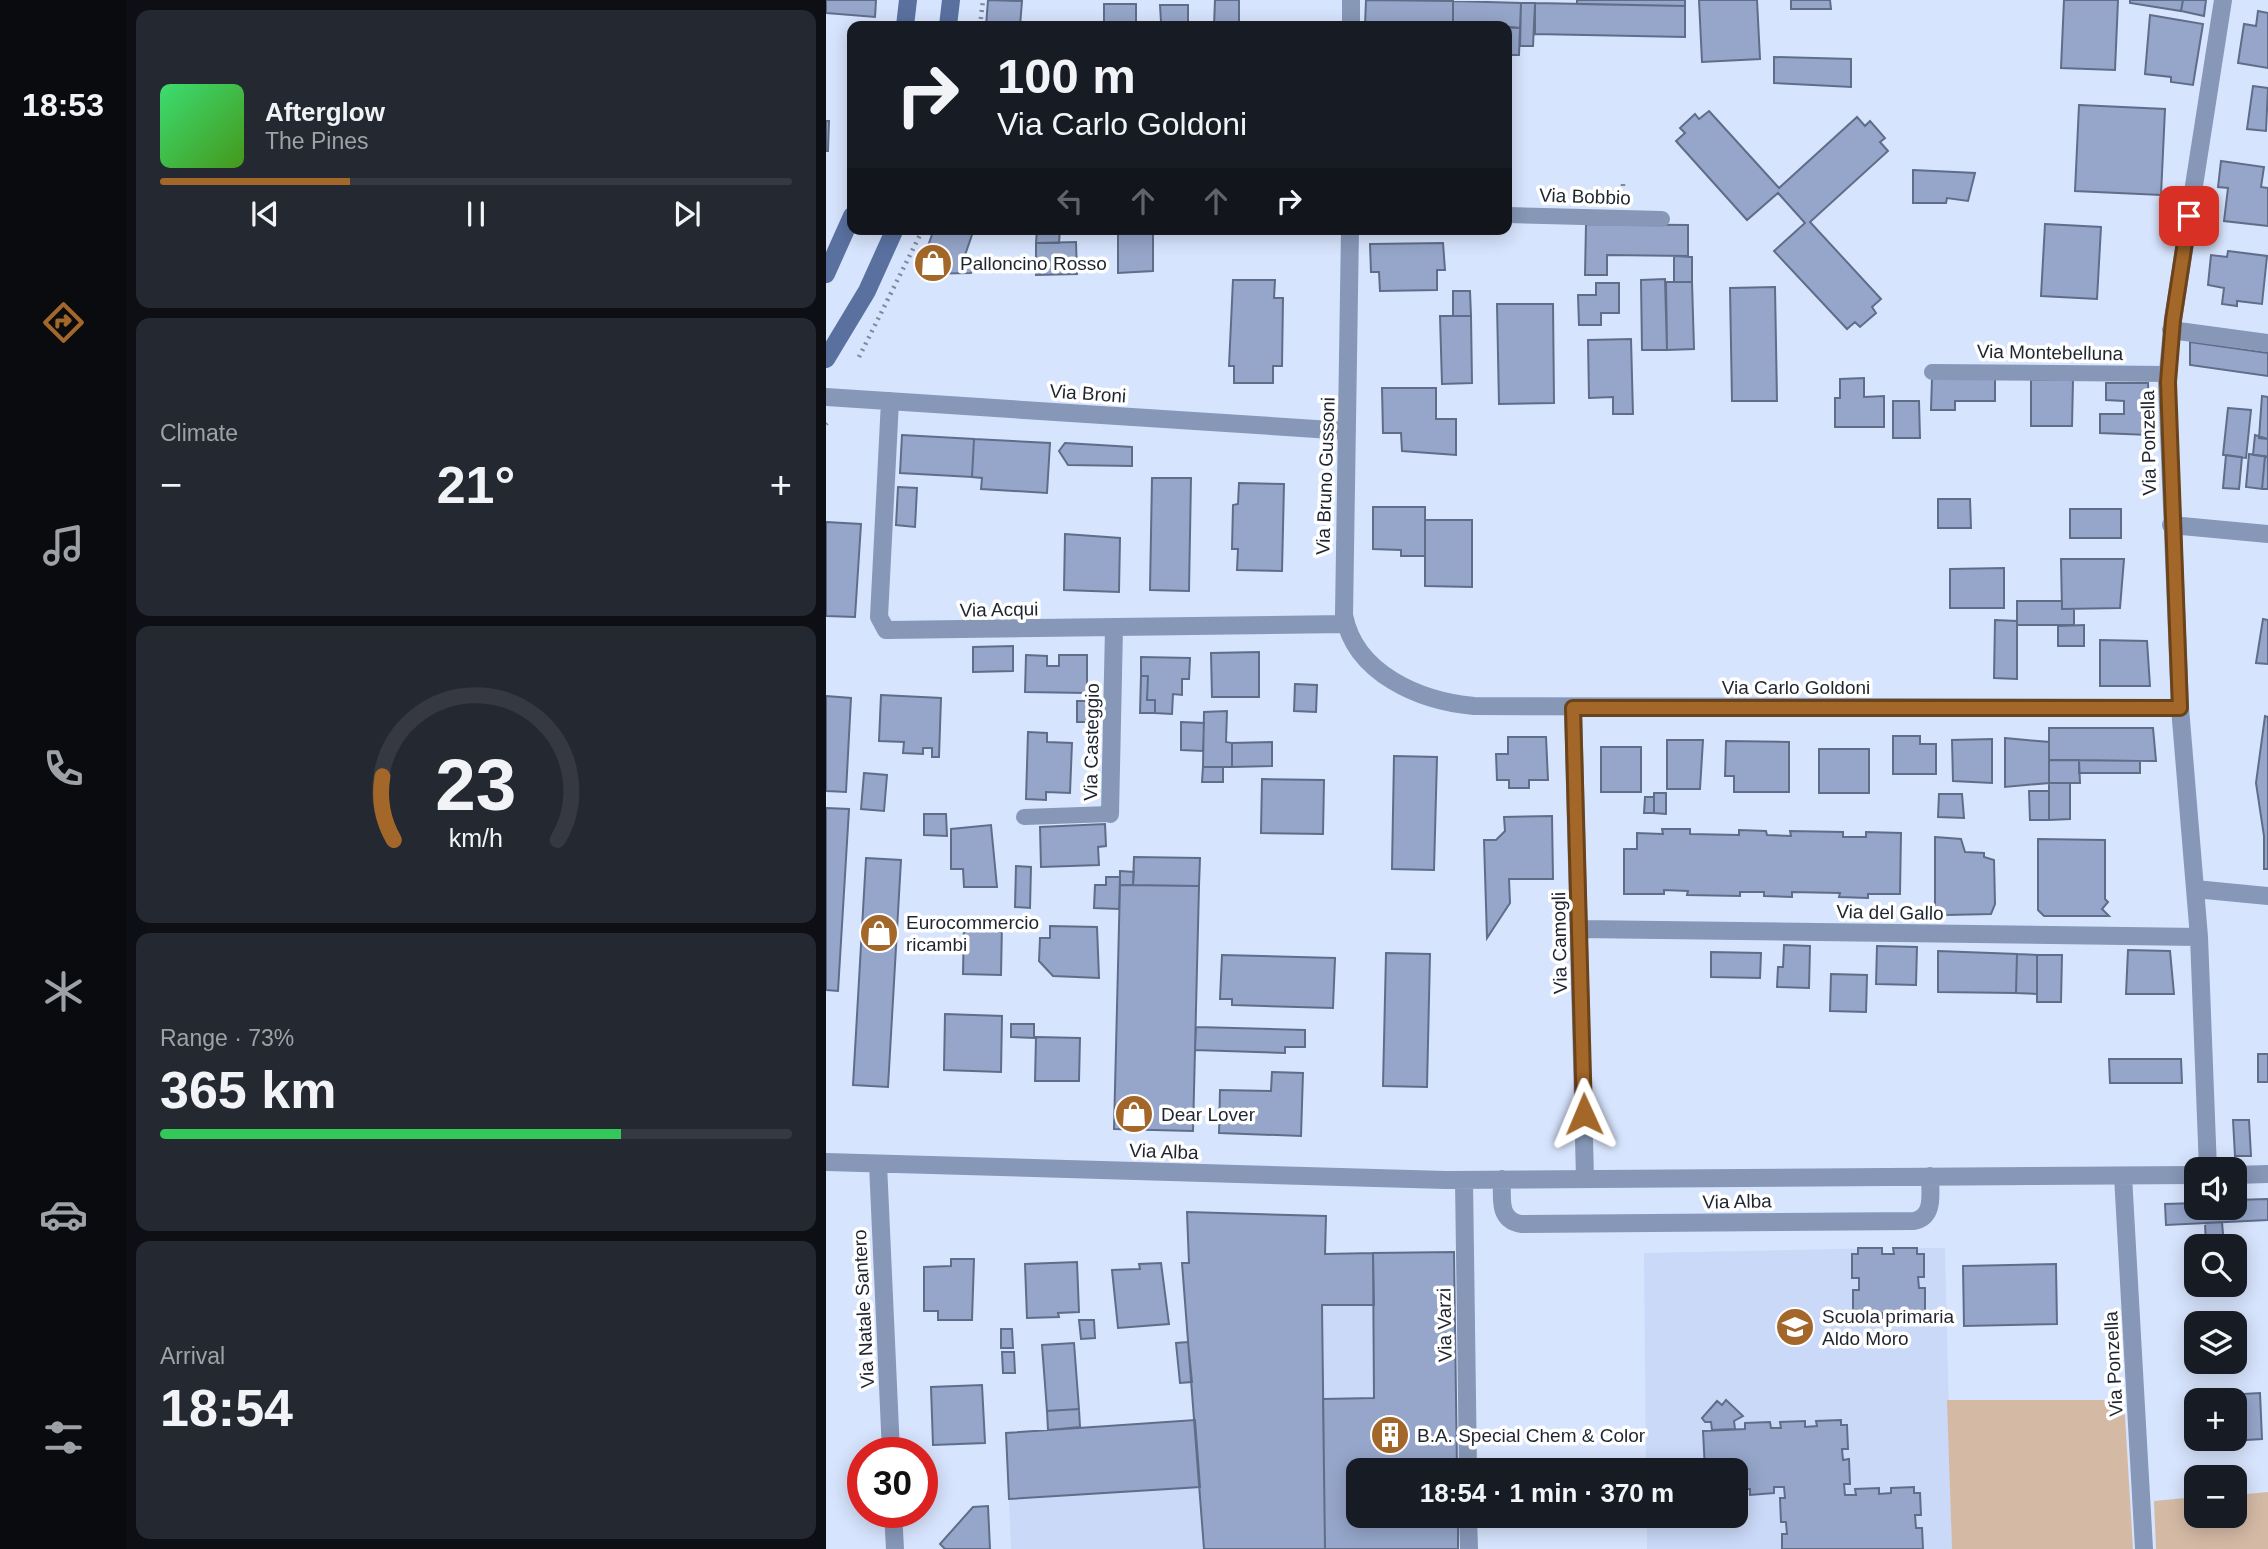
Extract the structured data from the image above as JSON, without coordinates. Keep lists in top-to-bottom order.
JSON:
{
  "streets": {
    "street": [
      "Via Broni",
      "Via Ponzella",
      "Via Bruno Gussoni",
      "Via Acqui",
      "Via Carlo Goldoni",
      "Via Casteggio",
      "Via del Gallo",
      "Via Camogli",
      "Via Alba",
      "Via Natale Santero",
      "Via Varzi"
    ],
    "lane": ["Via Bobbio", "Via Montebelluna"]
  },
  "crossings": [
    ["Via Montebelluna", "Via Ponzella"],
    ["Via Broni", "Via Bruno Gussoni"],
    ["Via Broni", "Via Acqui"],
    ["Via Ponzella", "Via Carlo Goldoni"],
    ["Via Ponzella", "Via del Gallo"],
    ["Via Ponzella", "Via Alba"],
    ["Via Bruno Gussoni", "Via Acqui"],
    ["Via Bruno Gussoni", "Via Carlo Goldoni"],
    ["Via Acqui", "Via Casteggio"],
    ["Via Carlo Goldoni", "Via Camogli"],
    ["Via del Gallo", "Via Camogli"],
    ["Via Camogli", "Via Alba"],
    ["Via Alba", "Via Natale Santero"],
    ["Via Alba", "Via Varzi"]
  ],
  "places": {
    "shop": ["Palloncino Rosso", "Eurocommercio ricambi", "Dear Lover"],
    "school or university": ["Scuola primaria Aldo Moro"],
    "building": ["B.A. Special Chem & Color"]
  },
  "page": {
    "tabs": "18:53",
    "turn": ["100 m", "Via Carlo Goldoni"],
    "song": ["Afterglow", "The Pines"],
    "tile": [
      "Climate",
      ["Range · 73%", "365 km"],
      ["Arrival", "18:54"]
    ],
    "heat": ["−", "21°", "+"],
    "map_buttons": ["+", "−"],
    "limit": "30",
    "trip": "18:54 · 1 min · 370 m",
    "gauge": ["23", "km/h"]
  }
}
